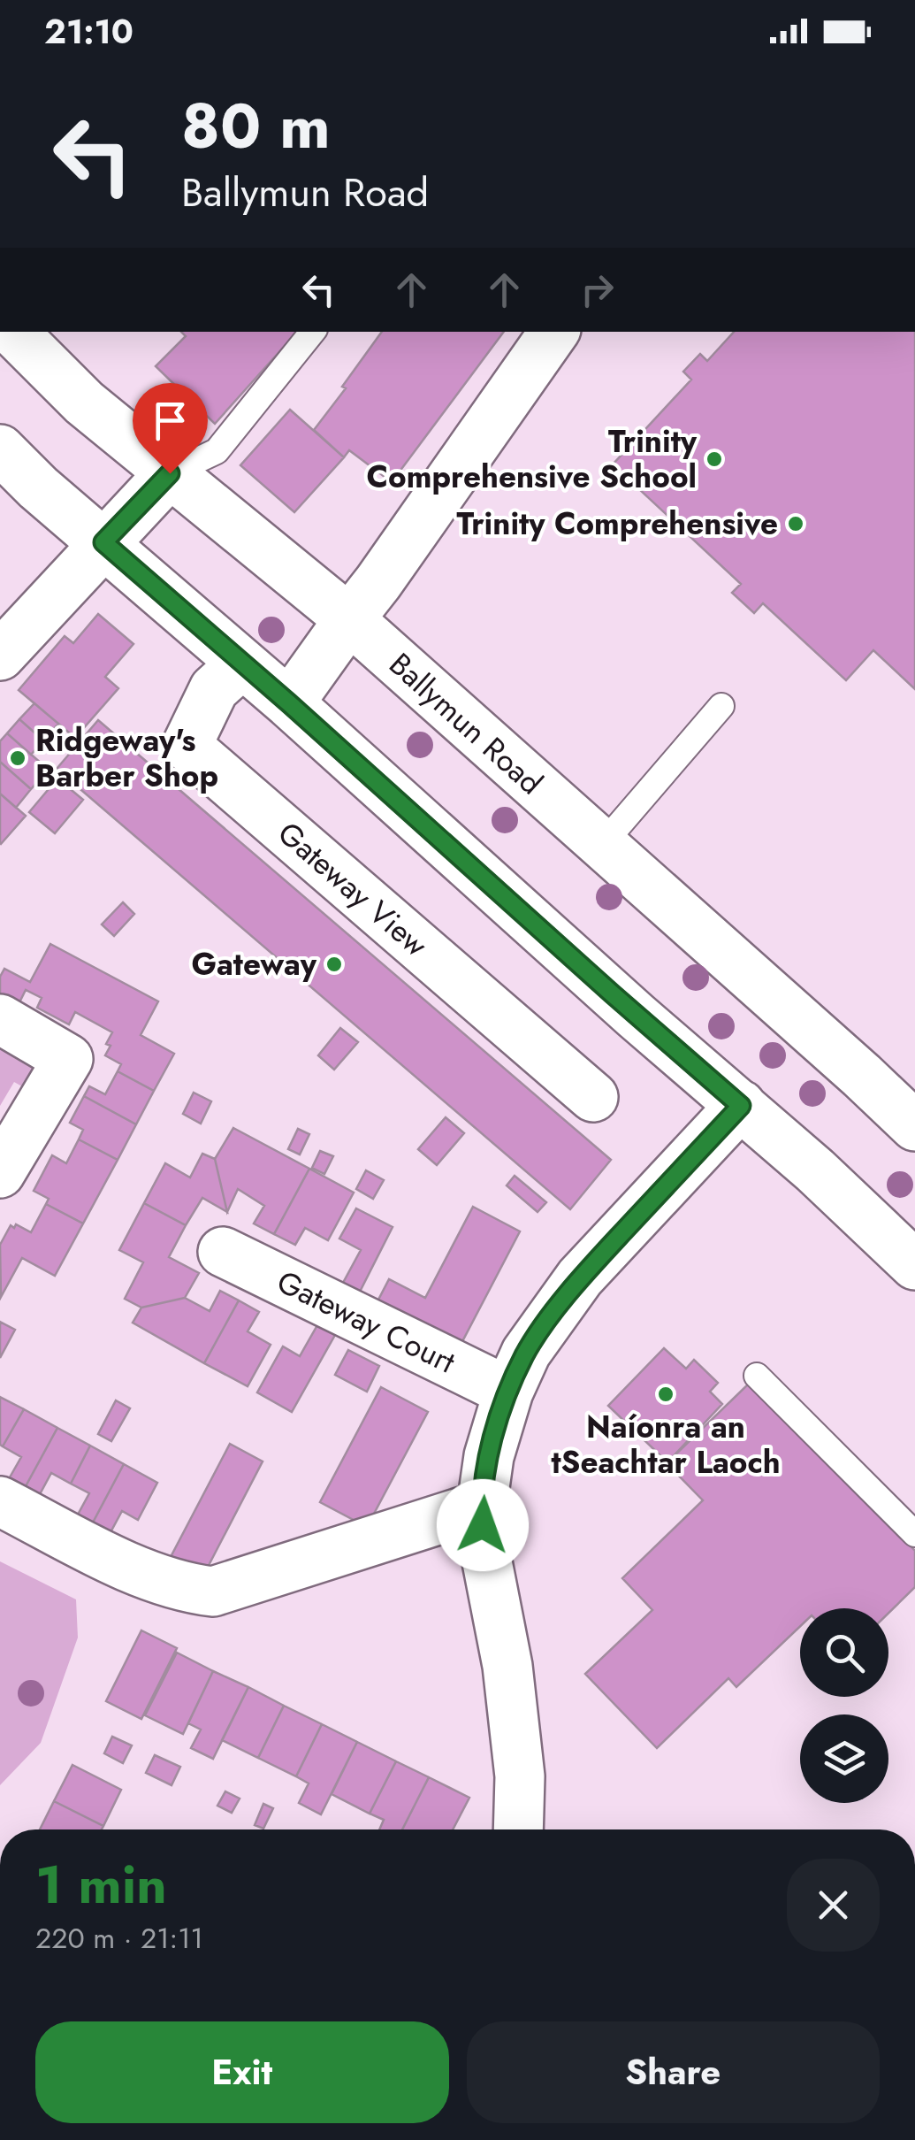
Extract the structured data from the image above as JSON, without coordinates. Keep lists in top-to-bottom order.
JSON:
{
  "streets": {
    "street": ["Ballymun Road", "Gateway View", "Gateway Court"]
  },
  "places": [
    "Trinity Comprehensive School",
    "Trinity Comprehensive",
    "Ridgeway's Barber Shop",
    "Gateway",
    "Naíonra an tSeachtar Laoch"
  ],
  "page": {
    "status": "21:10",
    "turn": ["80 m", "Ballymun Road"],
    "heading": ["1 min", "220 m · 21:11"],
    "buttons": ["Exit", "Share"]
  }
}
